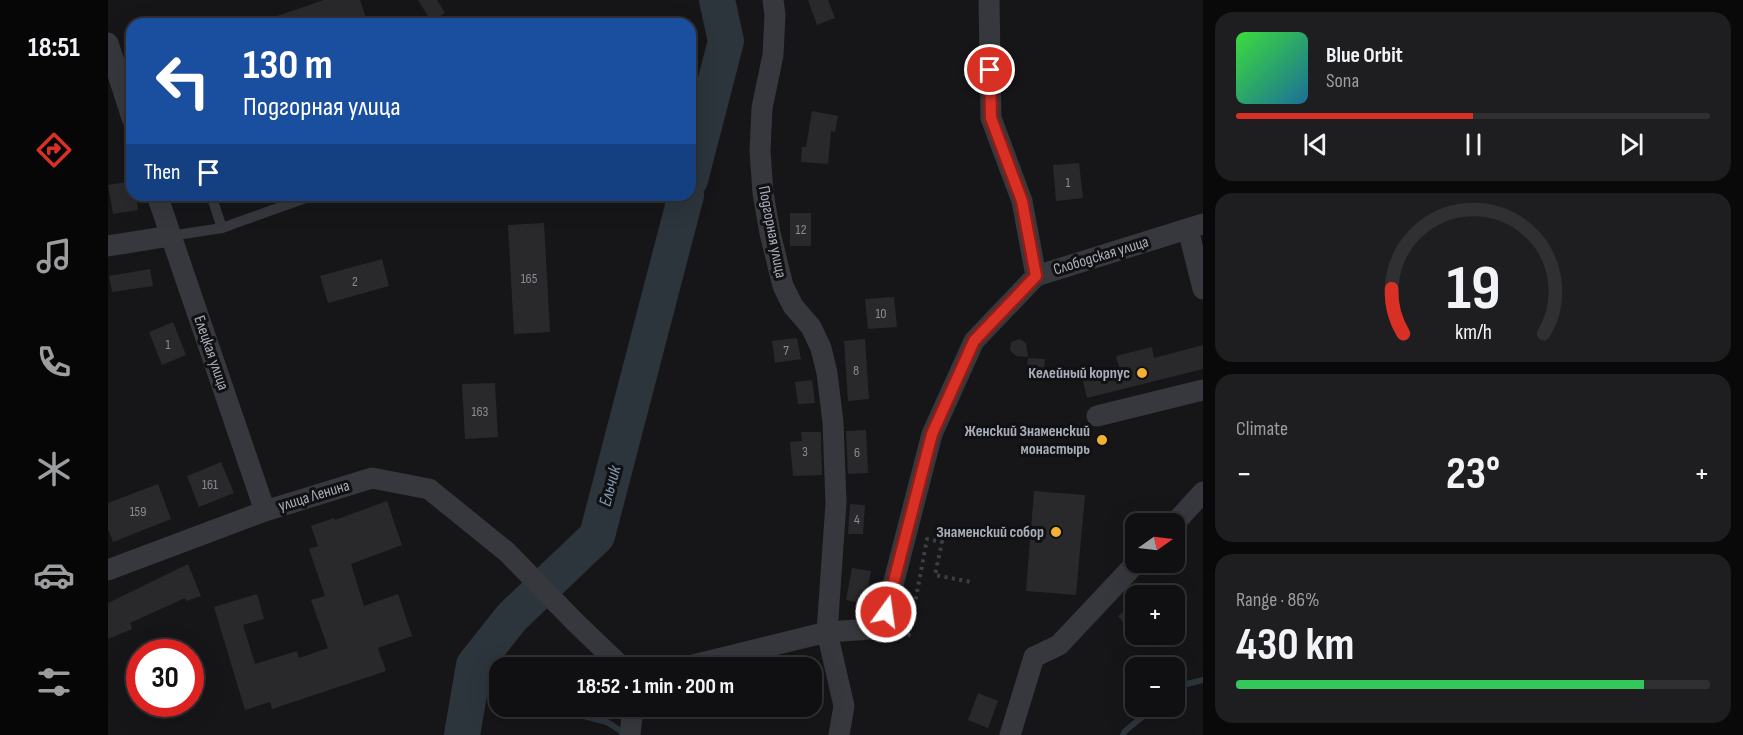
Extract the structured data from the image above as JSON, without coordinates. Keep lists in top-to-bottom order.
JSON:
{
  "streets": {
    "street": [
      "Подгорная улица",
      "Слободская улица",
      "Елецкая улица",
      "улица Ленина"
    ]
  },
  "crossings": [
    ["Елецкая улица", "улица Ленина"]
  ],
  "water": ["Ельчик"],
  "places": ["Келейный корпус", "Женский Знаменский монастырь", "Знаменский собор"],
  "house_numbers": [
    "1",
    "12",
    "165",
    "2",
    "10",
    "1",
    "7",
    "8",
    "163",
    "3",
    "6",
    "161",
    "159",
    "4"
  ],
  "north": "right",
  "page": {
    "tabs": "18:51",
    "turn": ["130 m", "Подгорная улица"],
    "song": ["Blue Orbit", "Sona"],
    "then": "Then",
    "tile": [
      "Climate",
      ["Range · 86%", "430 km"]
    ],
    "heat": ["−", "23°", "+"],
    "map_buttons": ["+", "−"],
    "limit": "30",
    "trip": "18:52 · 1 min · 200 m",
    "gauge": ["19", "km/h"]
  }
}
